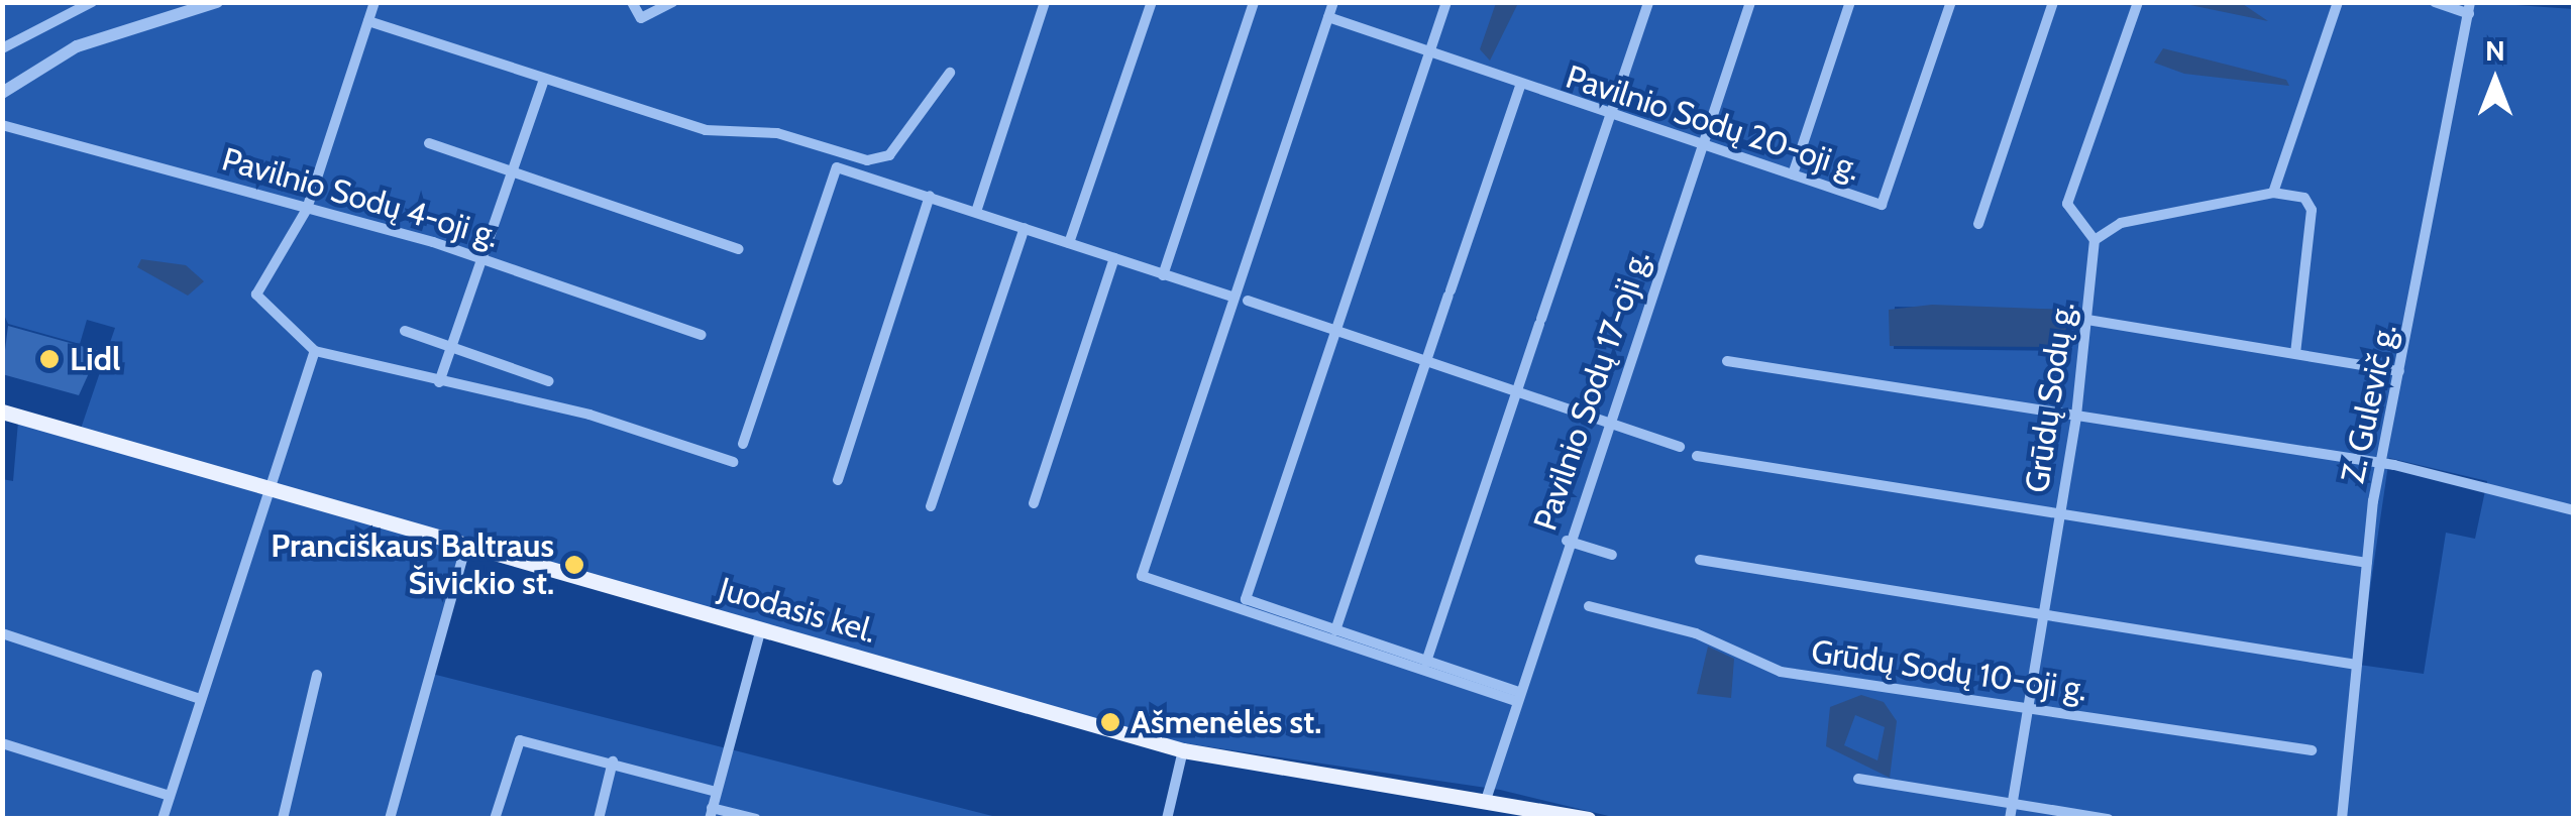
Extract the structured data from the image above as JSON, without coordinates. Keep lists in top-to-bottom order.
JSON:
{
  "streets": {
    "main road": ["Juodasis kel."],
    "street": [
      "Pavilnio Sodų 20-oji g.",
      "Pavilnio Sodų 4-oji g.",
      "Pavilnio Sodų 17-oji g.",
      "Grūdų Sodų g.",
      "Z. Gulevič g.",
      "Grūdų Sodų 10-oji g."
    ]
  },
  "crossings": [
    ["Pavilnio Sodų 20-oji g.", "Pavilnio Sodų 17-oji g."],
    ["Pavilnio Sodų 17-oji g.", "Juodasis kel."],
    ["Grūdų Sodų g.", "Grūdų Sodų 10-oji g."]
  ],
  "places": ["Lidl", "Pranciškaus Baltraus Šivickio st.", "Ašmenėlės st."],
  "north": "top"
}
